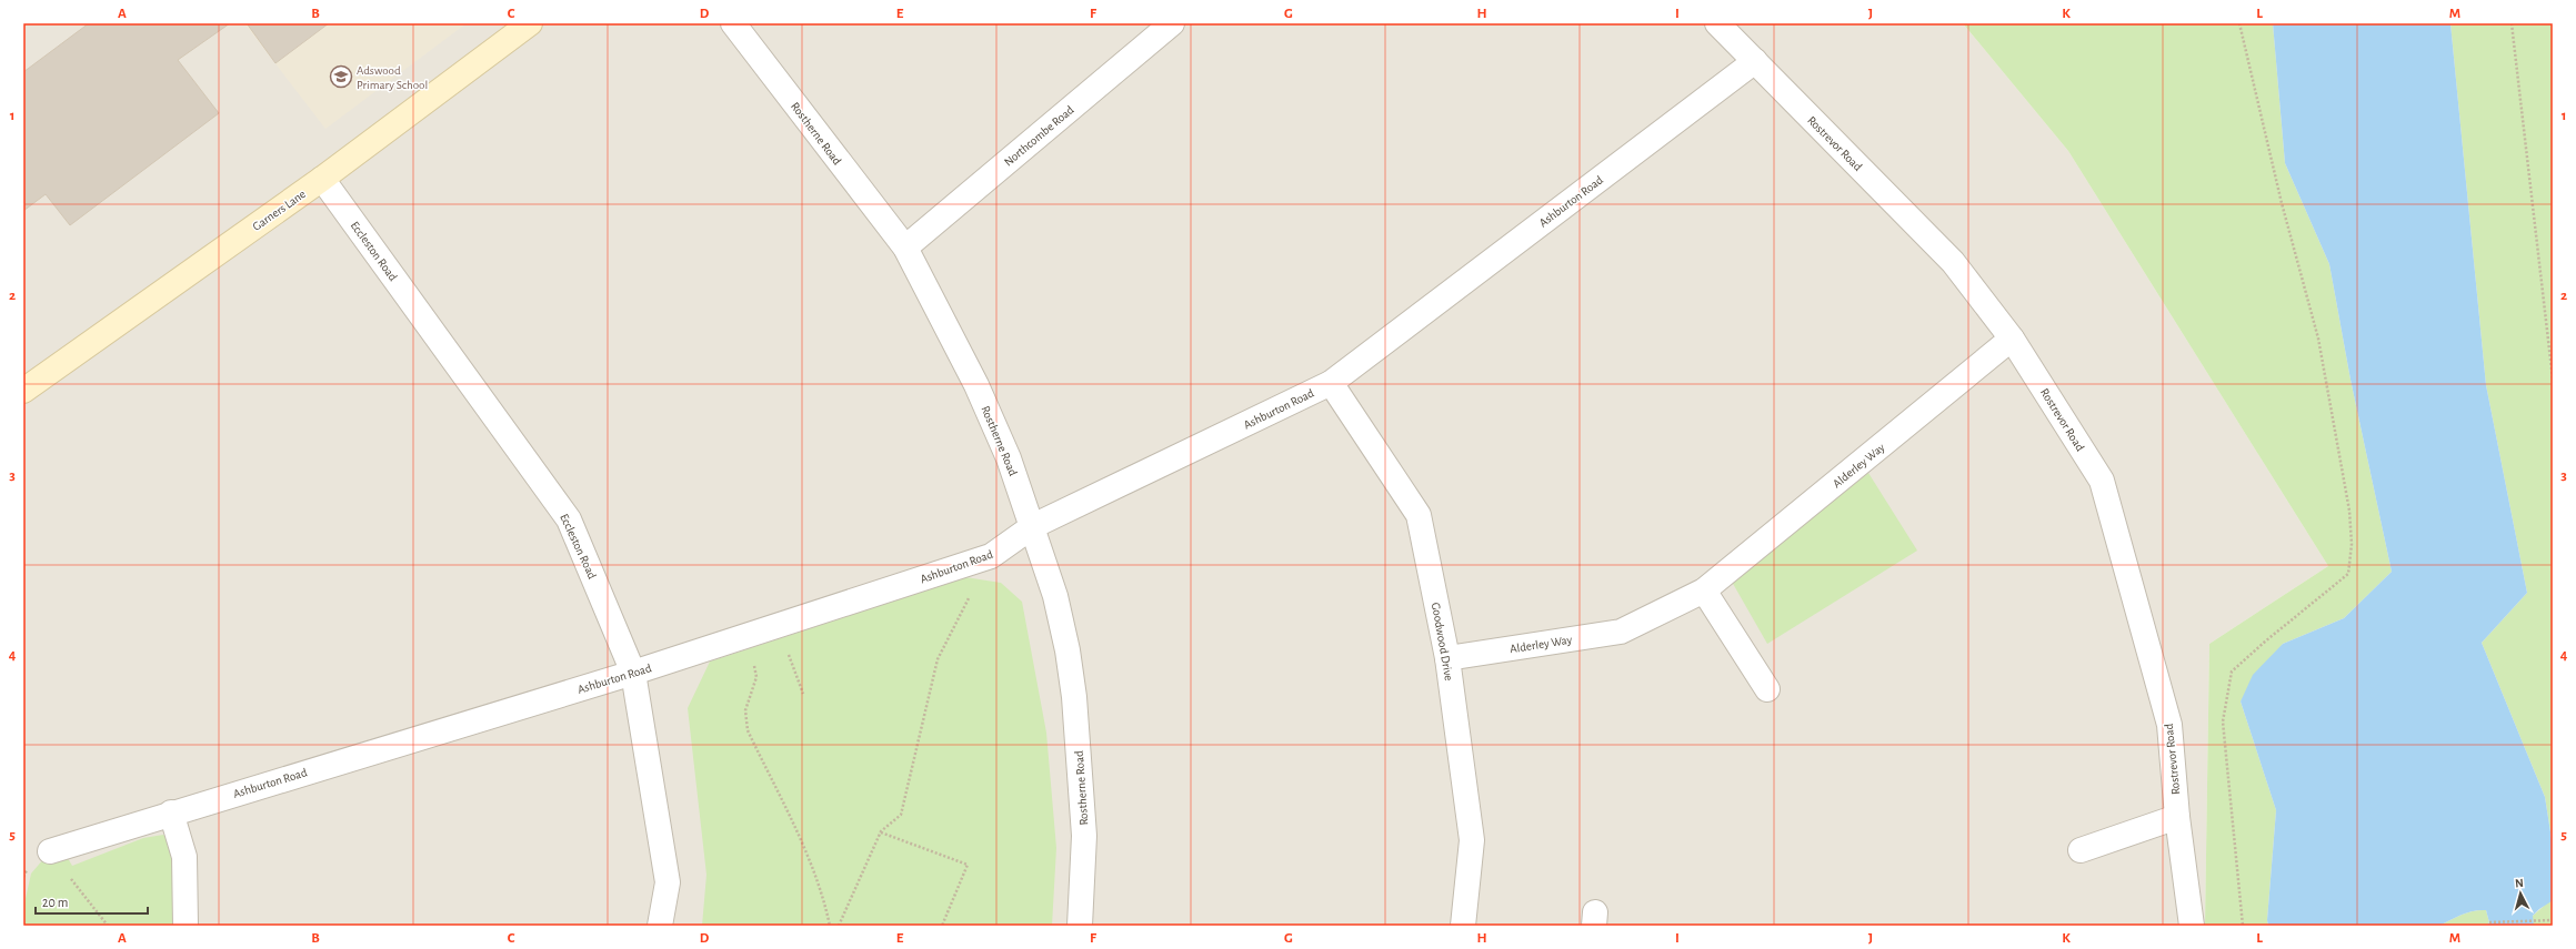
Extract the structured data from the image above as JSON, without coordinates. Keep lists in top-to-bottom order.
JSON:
{
  "streets": {
    "street": [
      "Rostherne Road",
      "Northcombe Road",
      "Rostrevor Road",
      "Ashburton Road",
      "Garners Lane",
      "Eccleston Road",
      "Alderley Way",
      "Goodwood Drive"
    ]
  },
  "crossings": [
    ["Rostherne Road", "Northcombe Road"],
    ["Rostherne Road", "Ashburton Road"],
    ["Rostrevor Road", "Ashburton Road"],
    ["Rostrevor Road", "Alderley Way"],
    ["Ashburton Road", "Eccleston Road"],
    ["Ashburton Road", "Goodwood Drive"],
    ["Garners Lane", "Eccleston Road"],
    ["Alderley Way", "Goodwood Drive"]
  ],
  "places": {
    "school or university": ["Adswood Primary School"]
  },
  "scale_bar": "20 m",
  "north": "top",
  "grid": {
    "columns": [
      "A",
      "B",
      "C",
      "D",
      "E",
      "F",
      "G",
      "H",
      "I",
      "J",
      "K",
      "L",
      "M"
    ],
    "rows": [
      "1",
      "2",
      "3",
      "4",
      "5"
    ]
  }
}
